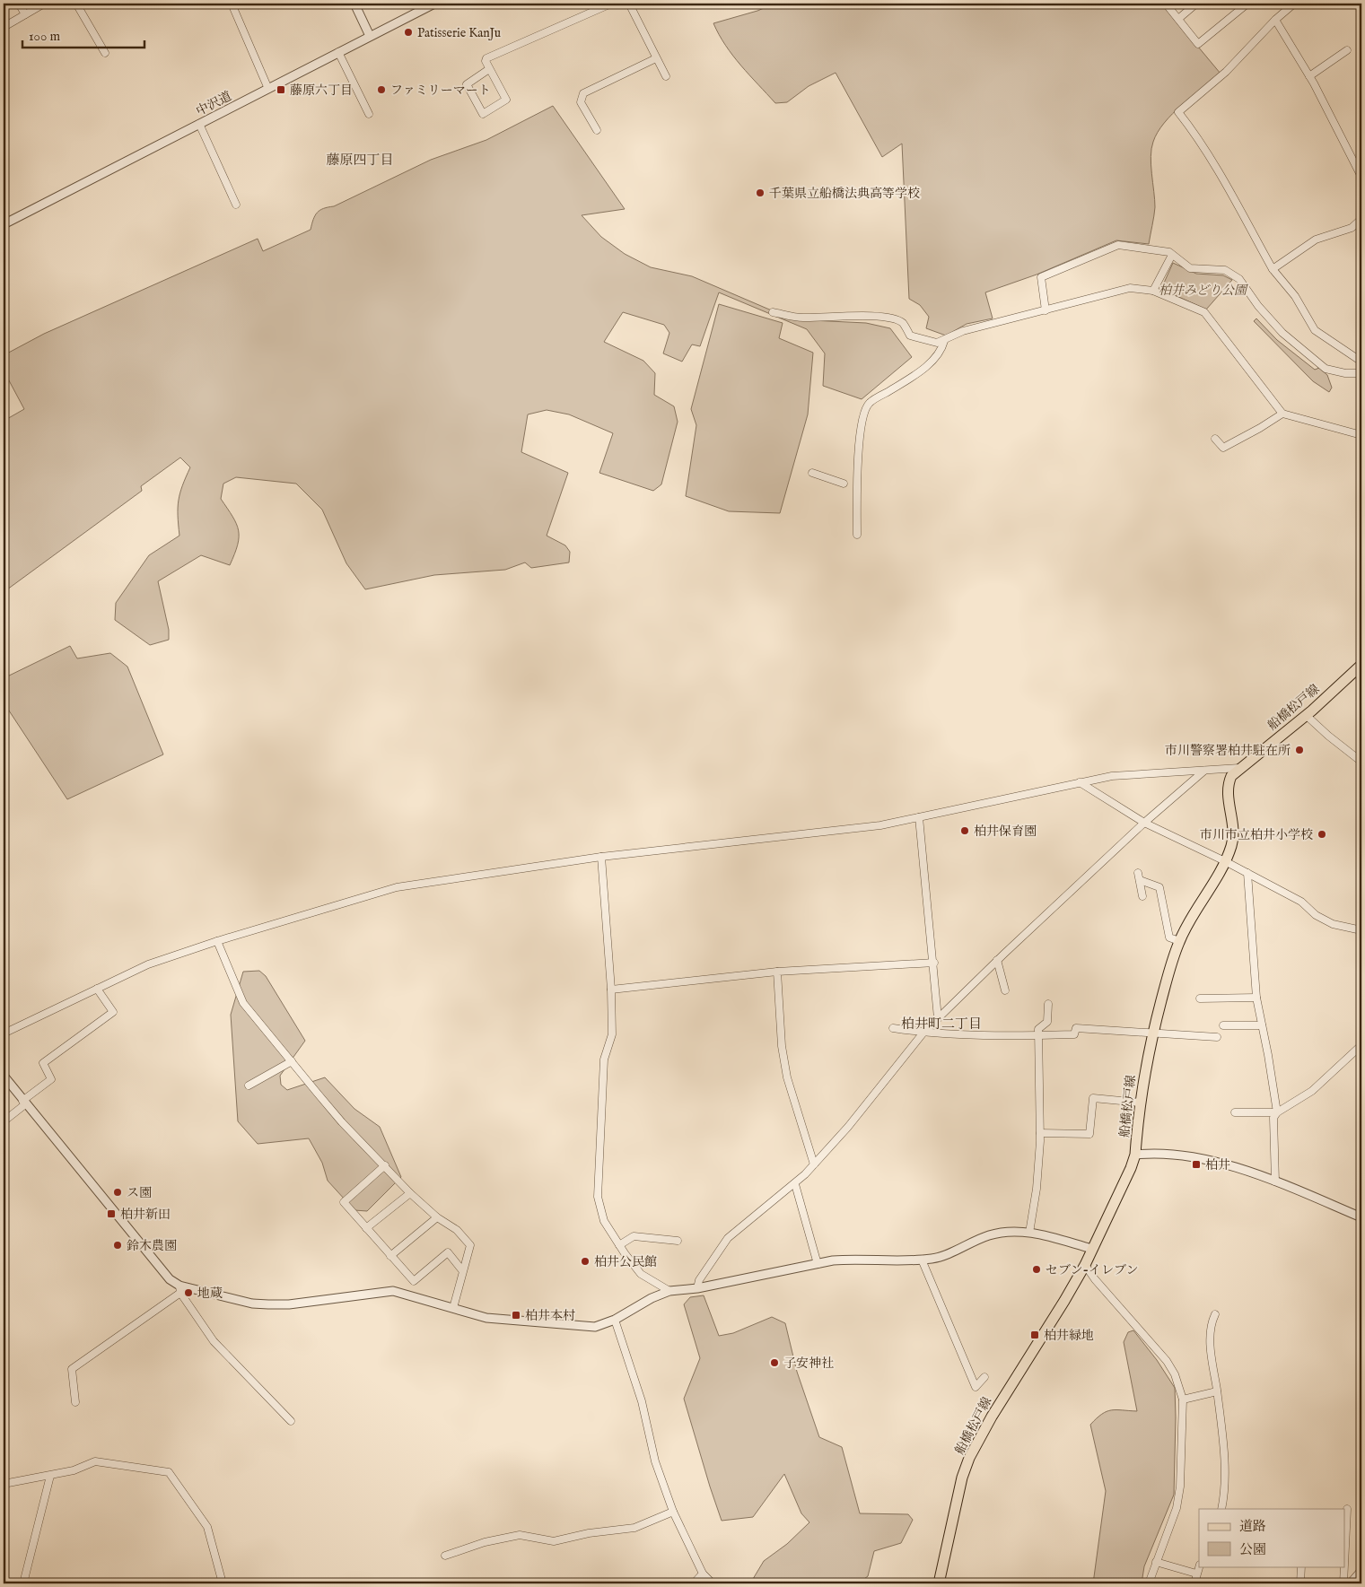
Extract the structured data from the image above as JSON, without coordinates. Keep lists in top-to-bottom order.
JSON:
{
  "streets": {
    "main road": ["船橋松戸線"],
    "street": ["中沢道"]
  },
  "districts": ["藤原四丁目", "柏井町二丁目"],
  "parks": ["柏井みどり公園"],
  "places": {
    "other": [
      "Patisserie KanJu",
      "ファミリーマート",
      "千葉県立船橋法典高等学校",
      "市川警察署柏井駐在所",
      "柏井保育園",
      "市川市立柏井小学校",
      "ス園",
      "鈴木農園",
      "柏井公民館",
      "セブン-イレブン",
      "地蔵",
      "子安神社"
    ],
    "transit": [
      "藤原六丁目",
      "柏井",
      "柏井新田",
      "柏井本村",
      "柏井緑地"
    ]
  },
  "legend": ["道路", "公園"],
  "scale_bar": "100 m"
}
